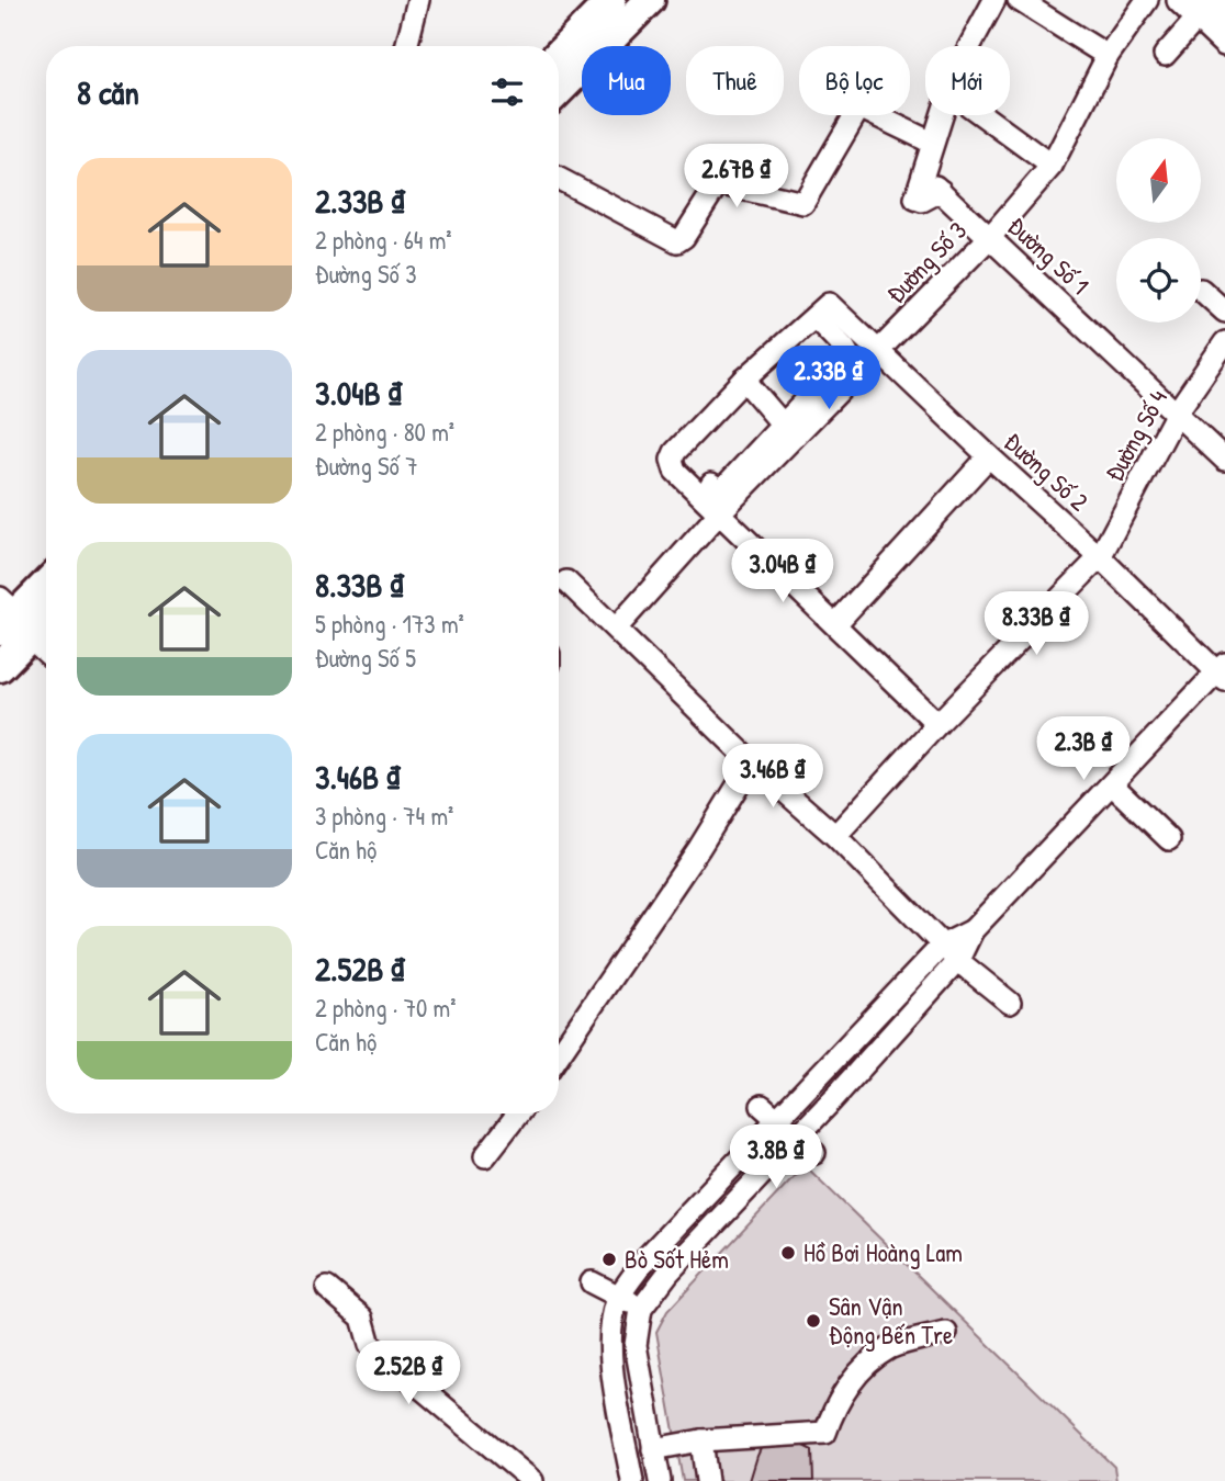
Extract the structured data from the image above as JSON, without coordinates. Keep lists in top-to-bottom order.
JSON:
{
  "streets": {
    "street": [
      "Đường Số 1",
      "Đường Số 3",
      "Đường Số 4",
      "Đường Số 2"
    ]
  },
  "crossings": [
    ["Đường Số 1", "Đường Số 3"],
    ["Đường Số 1", "Đường Số 4"],
    ["Đường Số 3", "Đường Số 2"],
    ["Đường Số 4", "Đường Số 2"]
  ],
  "places": ["Hồ Bơi Hoàng Lam", "Bò Sốt Hẻm", "Sân Vận Động Bến Tre"],
  "north": "top",
  "page": {
    "chip": [
      "Mua",
      "Thuê",
      "Bộ lọc",
      "Mới"
    ],
    "heading": "8 căn",
    "list": [
      {
        "name": "2.33B ₫",
        "note": "2 phòng · 64 m² · Đường Số 3"
      },
      {
        "name": "3.04B ₫",
        "note": "2 phòng · 80 m² · Đường Số 7"
      },
      {
        "name": "8.33B ₫",
        "note": "5 phòng · 173 m² · Đường Số 5"
      },
      {
        "name": "3.46B ₫",
        "note": "3 phòng · 74 m² · Căn hộ"
      },
      {
        "name": "2.52B ₫",
        "note": "2 phòng · 70 m² · Căn hộ"
      }
    ],
    "price": [
      "2.67B ₫",
      "2.33B ₫",
      "3.04B ₫",
      "8.33B ₫",
      "2.3B ₫",
      "3.46B ₫",
      "3.8B ₫",
      "2.52B ₫"
    ]
  }
}
